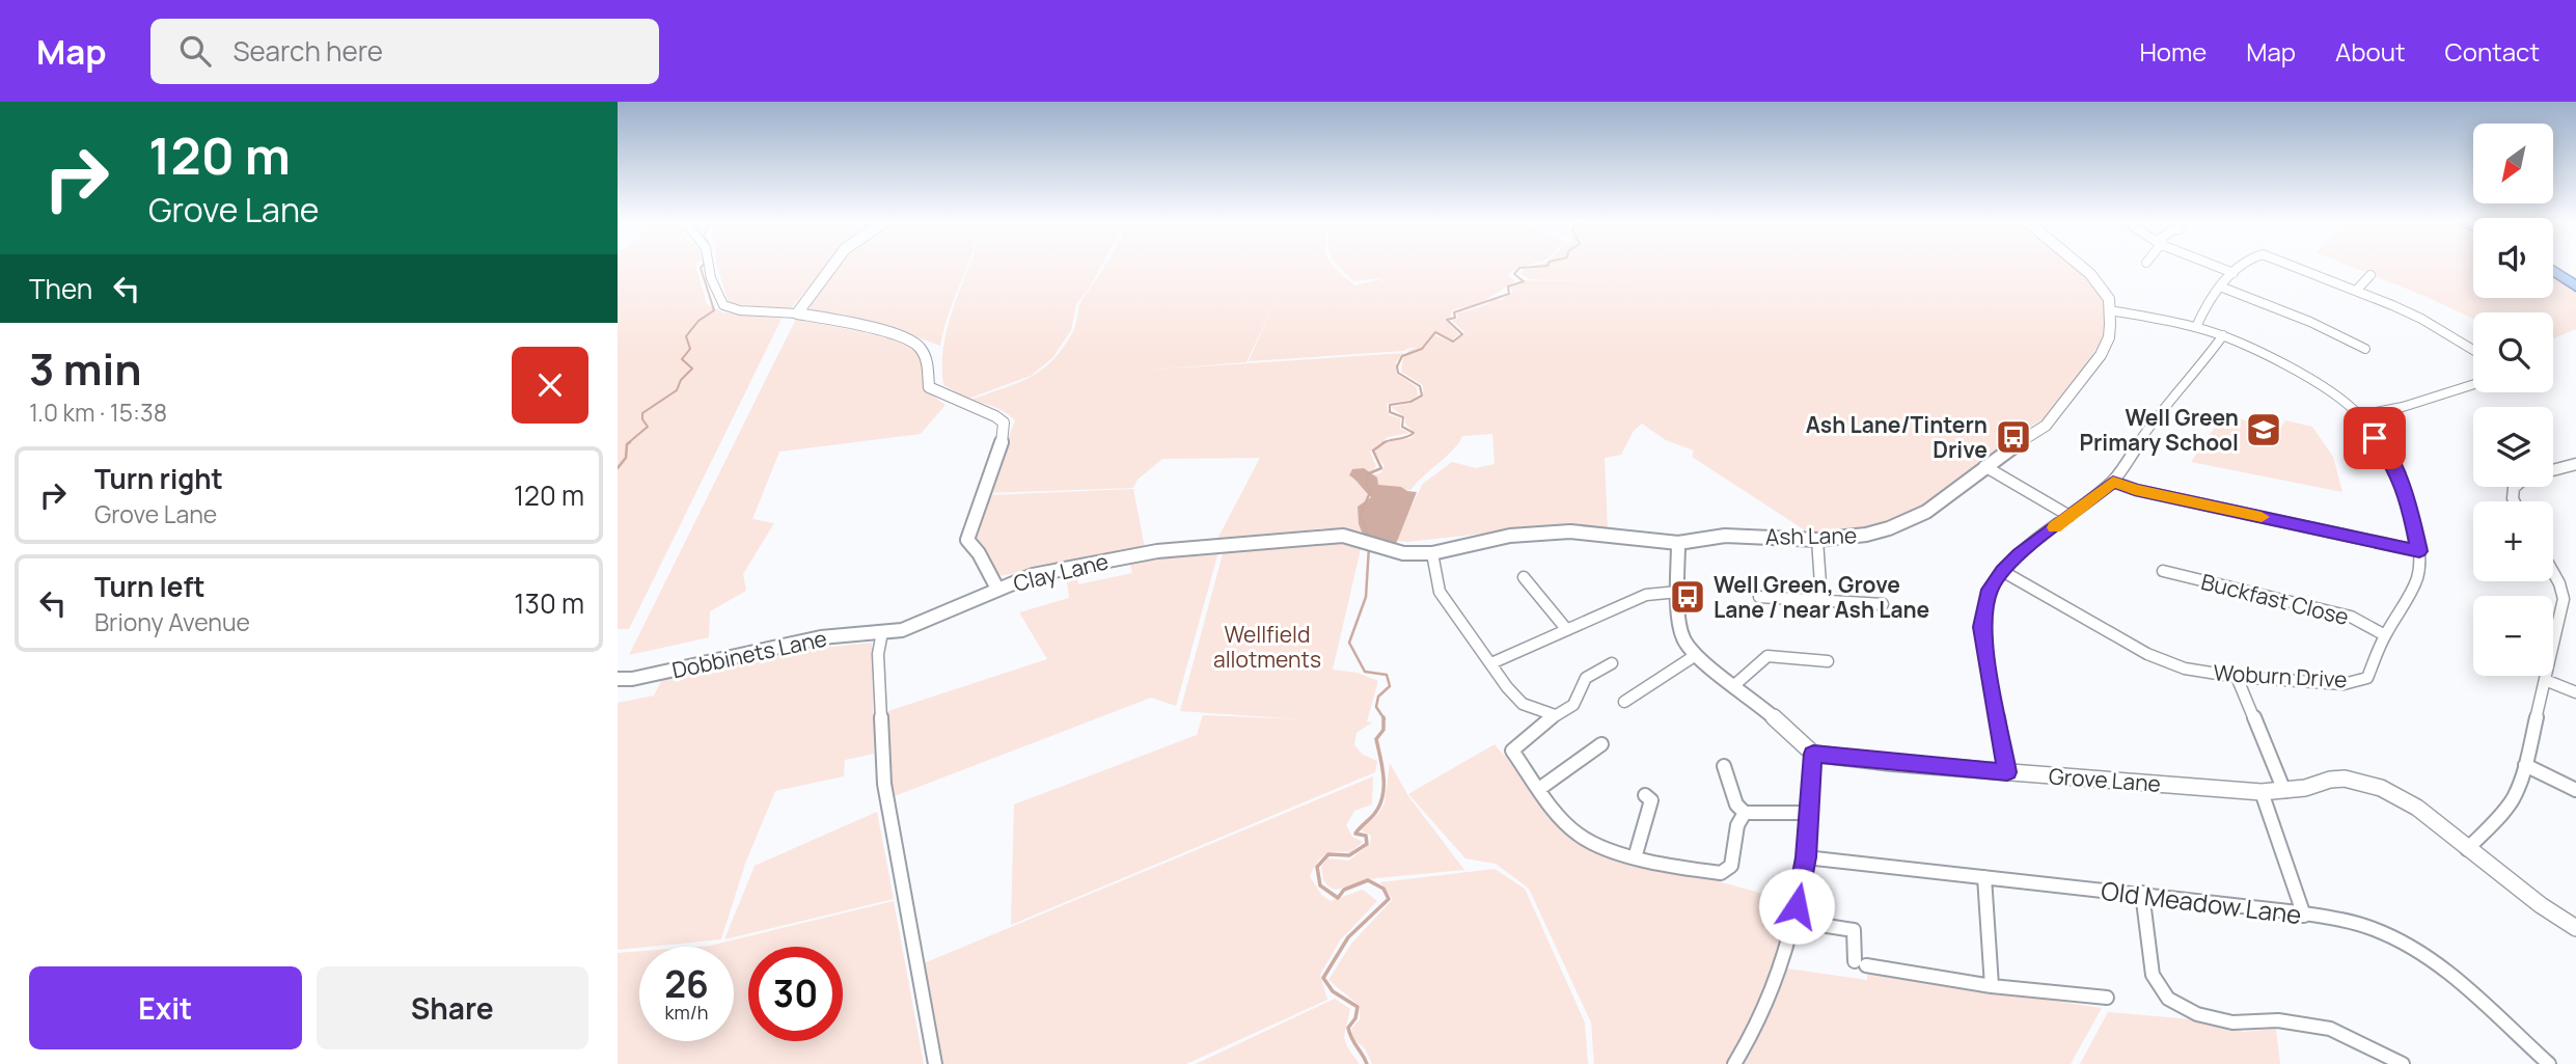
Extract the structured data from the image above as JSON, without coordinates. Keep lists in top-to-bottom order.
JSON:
{
  "streets": {
    "street": [
      "Ash Lane",
      "Clay Lane",
      "Buckfast Close",
      "Dobbinets Lane",
      "Woburn Drive",
      "Grove Lane",
      "Old Meadow Lane"
    ]
  },
  "crossings": [
    ["Ash Lane", "Clay Lane"],
    ["Ash Lane", "Woburn Drive"],
    ["Clay Lane", "Dobbinets Lane"],
    ["Buckfast Close", "Woburn Drive"]
  ],
  "parks": ["Wellfield allotments"],
  "places": {
    "school or university": ["Well Green Primary School"],
    "bus stop": ["Ash Lane/Tintern Drive", "Well Green, Grove Lane / near Ash Lane"]
  },
  "north": "bottom left",
  "page": {
    "header": "Map",
    "search": "Search here",
    "nav": [
      "Home",
      "Map",
      "About",
      "Contact"
    ],
    "turn": ["120 m", "Grove Lane"],
    "map_buttons": ["+", "−"],
    "then": "Then",
    "heading": ["3 min", "1.0 km · 15:38"],
    "list": [
      {
        "name": "Turn right",
        "note": "Grove Lane",
        "value": "120 m"
      },
      {
        "name": "Turn left",
        "note": "Briony Avenue",
        "value": "130 m"
      }
    ],
    "speed": "26 km/h",
    "limit": "30",
    "buttons": ["Exit", "Share"]
  }
}
